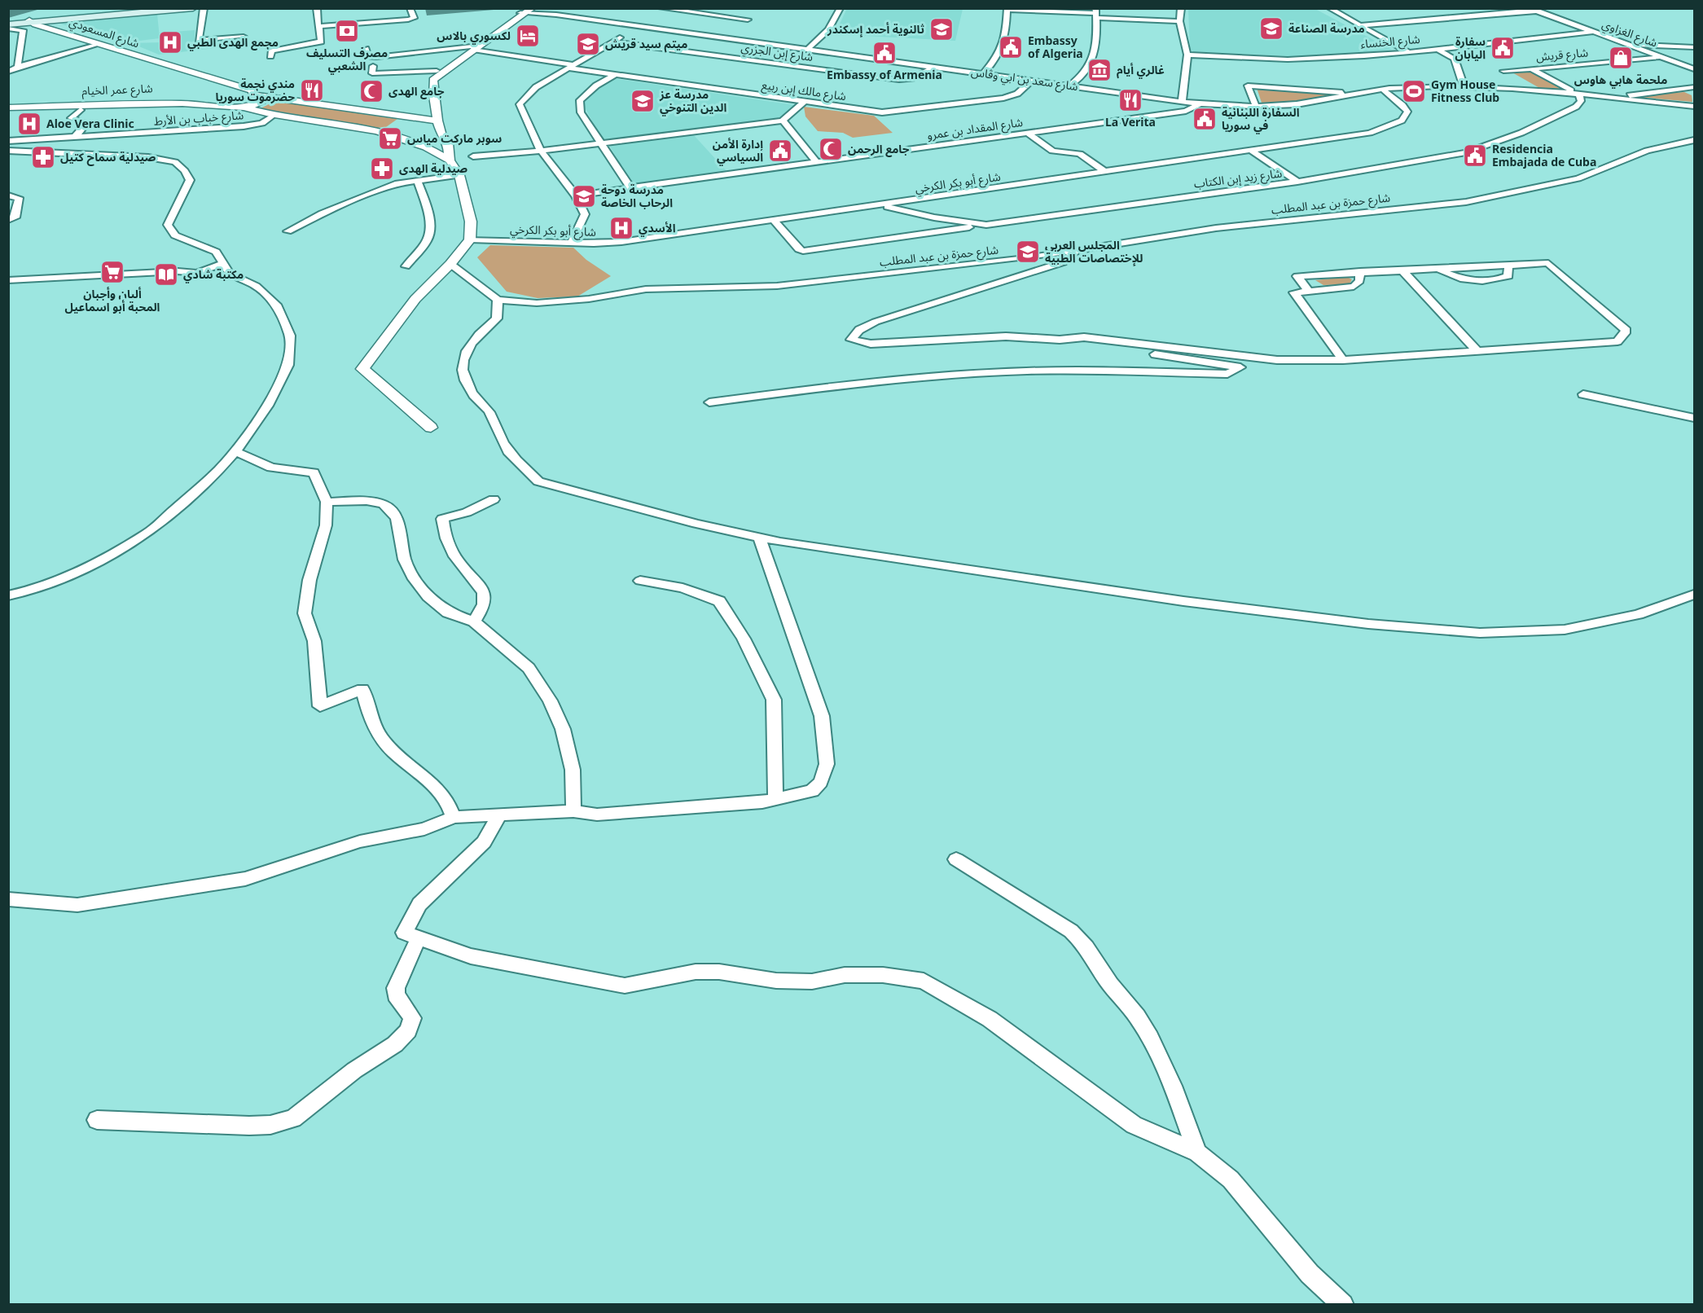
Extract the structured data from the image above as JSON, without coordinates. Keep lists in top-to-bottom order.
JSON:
{
  "streets": {
    "street": [
      "شارع المسعودي",
      "شارع الغزاوي",
      "شارع الخنساء",
      "شارع إبن الجزري",
      "شارع قريش",
      "شارع سعد بن ابي وقاس",
      "شارع عمر الخيام",
      "شارع مالك إبن ربيع",
      "شارع خباب بن الأرط",
      "شارع المقداد بن عمرو",
      "شارع زيد إبن الكتاب",
      "شارع أبو بكر الكرخي",
      "شارع حمزة بن عبد المطلب"
    ]
  },
  "crossings": [
    ["شارع المسعودي", "شارع سعد بن ابي وقاس"],
    ["شارع الغزاوي", "شارع الخنساء"],
    ["شارع الغزاوي", "شارع قريش"],
    ["شارع إبن الجزري", "شارع سعد بن ابي وقاس"],
    ["شارع سعد بن ابي وقاس", "شارع مالك إبن ربيع"],
    ["شارع سعد بن ابي وقاس", "شارع المقداد بن عمرو"],
    ["شارع سعد بن ابي وقاس", "شارع زيد إبن الكتاب"],
    ["شارع سعد بن ابي وقاس", "شارع أبو بكر الكرخي"],
    ["شارع زيد إبن الكتاب", "شارع أبو بكر الكرخي"]
  ],
  "places": {
    "school or university": [
      "مدرسة الصناعة",
      "ثالنوية أحمد إسكندر",
      "ميتم سيد قريش",
      "مدرسة عز الدين التنوخي",
      "مدرسة دوحة الرحاب الخاصة",
      "المجلس العربي للإختصاصات الطبية"
    ],
    "bank": ["مصرف التسليف الشعبي"],
    "hotel": ["لكسوري بالاس"],
    "hospital": ["مجمع الهدى الطبي", "Aloe Vera Clinic", "الأسدي"],
    "public building": [
      "Embassy of Algeria",
      "سفارة اليابان",
      "Embassy of Armenia",
      "السفارة اللبنانية في سوريا",
      "إدارة الأمن السياسي",
      "Residencia Embajada de Cuba"
    ],
    "shop": ["ملحمة هابي هاوس"],
    "museum": ["غالري أيام"],
    "restaurant": ["مندي نجمة حضرموت سوريا", "La Verita"],
    "mosque": ["جامع الهدى", "جامع الرحمن"],
    "sports": ["Gym House Fitness Club"],
    "supermarket": ["سوبر ماركت مياس", "ألبان وأجبان المحبة أبو اسماعيل"],
    "pharmacy": ["صيدلية سماح كتيل", "صيدلية الهدى"],
    "library": ["مكتبة شادي"]
  }
}
